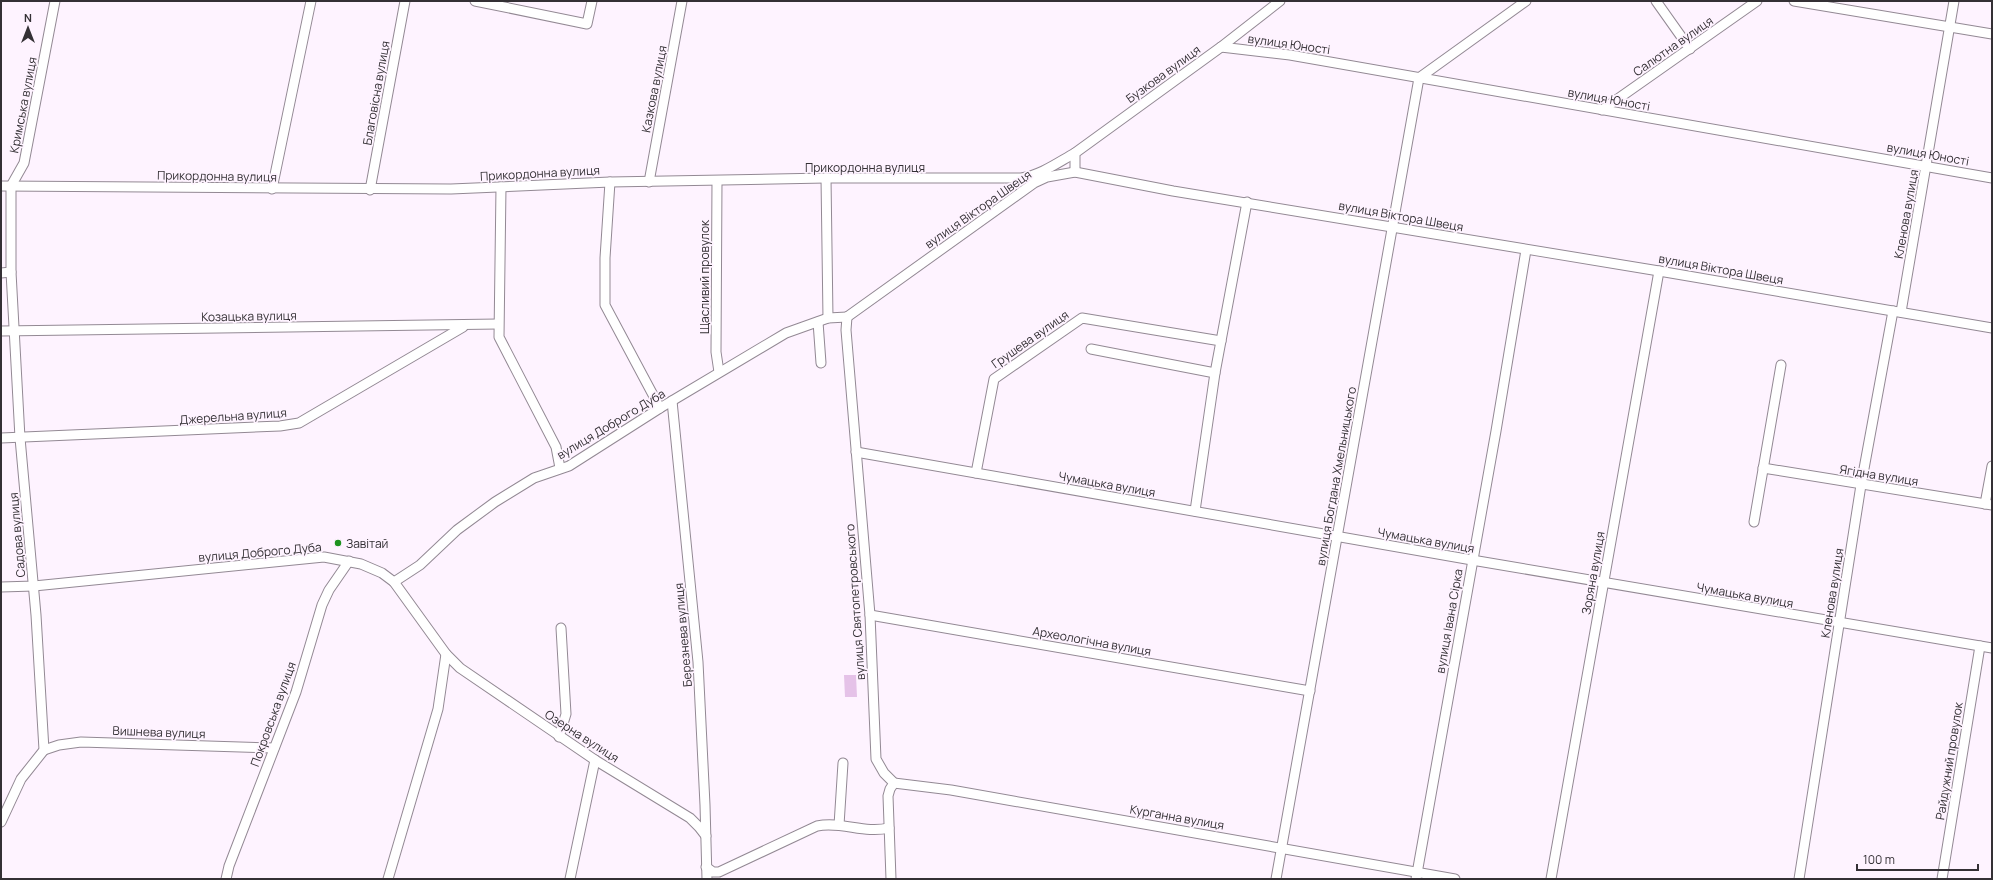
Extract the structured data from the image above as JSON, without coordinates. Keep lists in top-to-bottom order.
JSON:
{
  "streets": {
    "street": [
      "вулиця Юності",
      "Салютна вулиця",
      "Бузкова вулиця",
      "Казкова вулиця",
      "Благовісна вулиця",
      "Кримська вулиця",
      "Прикордонна вулиця",
      "вулиця Віктора Швеця",
      "Кленова вулиця",
      "Щасливий провулок",
      "Козацька вулиця",
      "Грушева вулиця",
      "Джерельна вулиця",
      "вулиця Доброго Дуба",
      "Ягідна вулиця",
      "вулиця Богдана Хмельницького",
      "Чумацька вулиця",
      "Садова вулиця",
      "Зоряна вулиця",
      "вулиця Святопетровського",
      "вулиця Івана Сірка",
      "Березнева вулиця",
      "Археологічна вулиця",
      "Покровська вулиця",
      "Вишнева вулиця",
      "Озерна вулиця",
      "Райдужний провулок",
      "Курганна вулиця"
    ]
  },
  "crossings": [
    ["вулиця Юності", "Салютна вулиця"],
    ["вулиця Юності", "Бузкова вулиця"],
    ["вулиця Юності", "Кленова вулиця"],
    ["вулиця Юності", "вулиця Богдана Хмельницького"],
    ["Бузкова вулиця", "Прикордонна вулиця"],
    ["Казкова вулиця", "Прикордонна вулиця"],
    ["Благовісна вулиця", "Прикордонна вулиця"],
    ["Кримська вулиця", "Прикордонна вулиця"],
    ["Кримська вулиця", "Садова вулиця"],
    ["Прикордонна вулиця", "Щасливий провулок"],
    ["Прикордонна вулиця", "Садова вулиця"],
    ["вулиця Віктора Швеця", "Кленова вулиця"],
    ["вулиця Віктора Швеця", "вулиця Доброго Дуба"],
    ["вулиця Віктора Швеця", "вулиця Богдана Хмельницького"],
    ["вулиця Віктора Швеця", "Зоряна вулиця"],
    ["вулиця Віктора Швеця", "вулиця Святопетровського"],
    ["вулиця Віктора Швеця", "вулиця Івана Сірка"],
    ["Кленова вулиця", "Ягідна вулиця"],
    ["Кленова вулиця", "Чумацька вулиця"],
    ["Щасливий провулок", "вулиця Доброго Дуба"],
    ["Козацька вулиця", "Джерельна вулиця"],
    ["Козацька вулиця", "Садова вулиця"],
    ["Грушева вулиця", "Чумацька вулиця"],
    ["Джерельна вулиця", "Садова вулиця"],
    ["вулиця Доброго Дуба", "Садова вулиця"],
    ["вулиця Доброго Дуба", "вулиця Святопетровського"],
    ["вулиця Доброго Дуба", "Березнева вулиця"],
    ["вулиця Доброго Дуба", "Покровська вулиця"],
    ["вулиця Доброго Дуба", "Озерна вулиця"],
    ["вулиця Богдана Хмельницького", "Чумацька вулиця"],
    ["вулиця Богдана Хмельницького", "Археологічна вулиця"],
    ["вулиця Богдана Хмельницького", "Курганна вулиця"],
    ["Чумацька вулиця", "Зоряна вулиця"],
    ["Чумацька вулиця", "вулиця Святопетровського"],
    ["Чумацька вулиця", "вулиця Івана Сірка"],
    ["Чумацька вулиця", "Райдужний провулок"],
    ["Садова вулиця", "Вишнева вулиця"],
    ["вулиця Святопетровського", "Археологічна вулиця"],
    ["вулиця Святопетровського", "Курганна вулиця"],
    ["вулиця Івана Сірка", "Курганна вулиця"],
    ["Березнева вулиця", "Озерна вулиця"],
    ["Покровська вулиця", "Вишнева вулиця"]
  ],
  "places": ["Завітай"],
  "scale_bar": "100 m",
  "north": "top"
}
